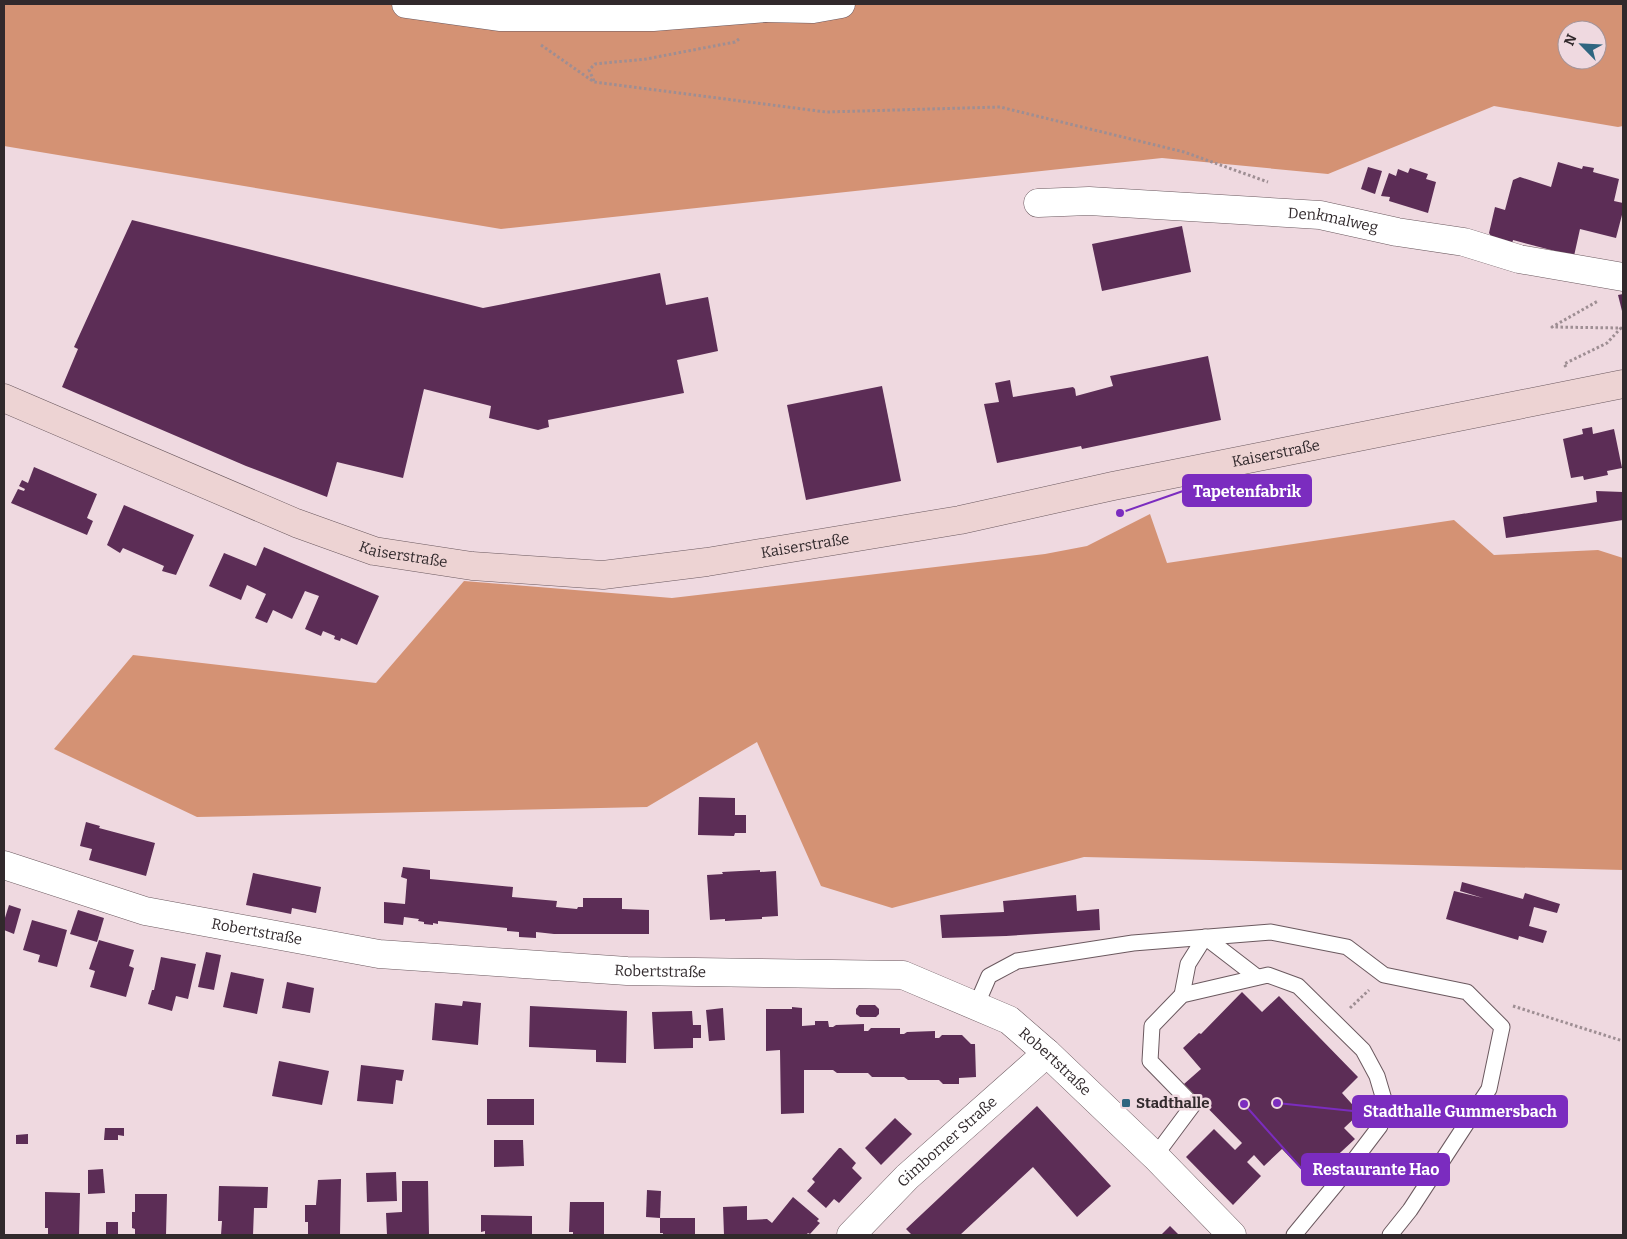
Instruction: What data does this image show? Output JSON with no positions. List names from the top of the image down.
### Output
{
  "streets": {
    "street": [
      "Denkmalweg",
      "Kaiserstraße",
      "Robertstraße",
      "Gimborner Straße"
    ]
  },
  "crossings": [
    ["Robertstraße", "Gimborner Straße"]
  ],
  "places": {
    "other": ["Tapetenfabrik", "Stadthalle Gummersbach", "Restaurante Hao"],
    "transit": ["Stadthalle"]
  },
  "north": "top left"
}
